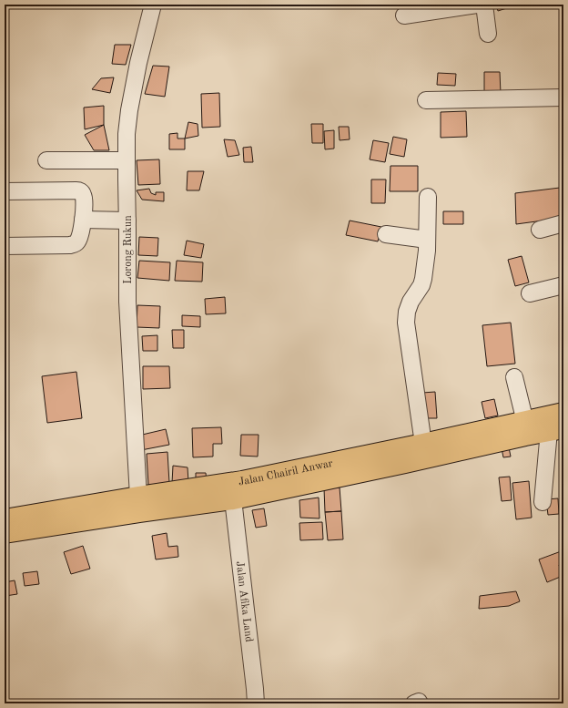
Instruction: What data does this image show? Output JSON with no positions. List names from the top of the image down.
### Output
{
  "streets": {
    "main road": ["Jalan Chairil Anwar"],
    "street": ["Lorong Rukun", "Jalan Afika Land"]
  },
  "crossings": [
    ["Lorong Rukun", "Jalan Chairil Anwar"],
    ["Jalan Chairil Anwar", "Jalan Afika Land"]
  ]
}
